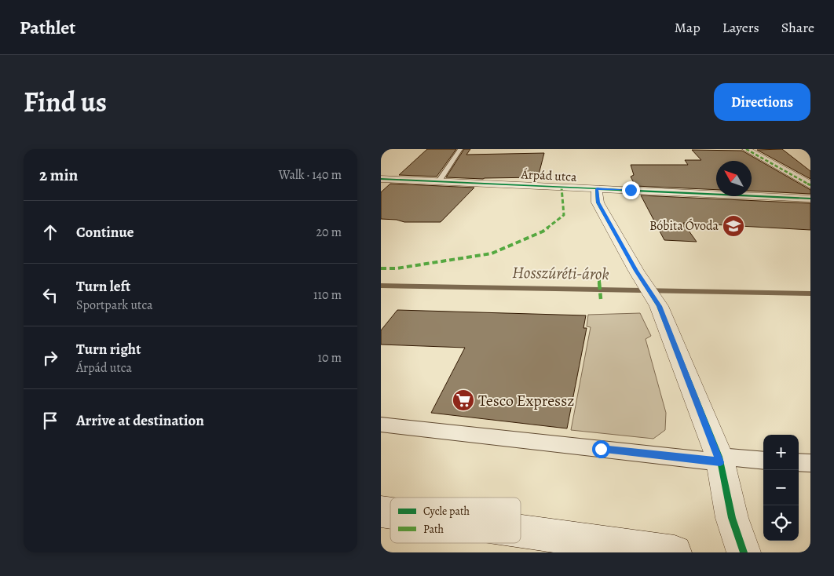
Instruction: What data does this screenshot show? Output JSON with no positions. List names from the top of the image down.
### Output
{
  "streets": {
    "street": ["Árpád utca"]
  },
  "water": ["Hosszúréti-árok"],
  "places": {
    "school or university": ["Bóbita Óvoda"],
    "supermarket": ["Tesco Expressz"]
  },
  "legend": ["Cycle path", "Path"],
  "north": "top left",
  "page": {
    "header": "Pathlet",
    "nav": ["Map", "Layers", "Share"],
    "title": "Find us",
    "buttons": "Directions",
    "heading": ["2 min", "Walk · 140 m"],
    "list": [
      ["Continue", "20 m"],
      ["Turn left", "Sportpark utca", "110 m"],
      ["Turn right", "Árpád utca", "10 m"],
      "Arrive at destination"
    ],
    "map_buttons": ["+", "−"]
  }
}
